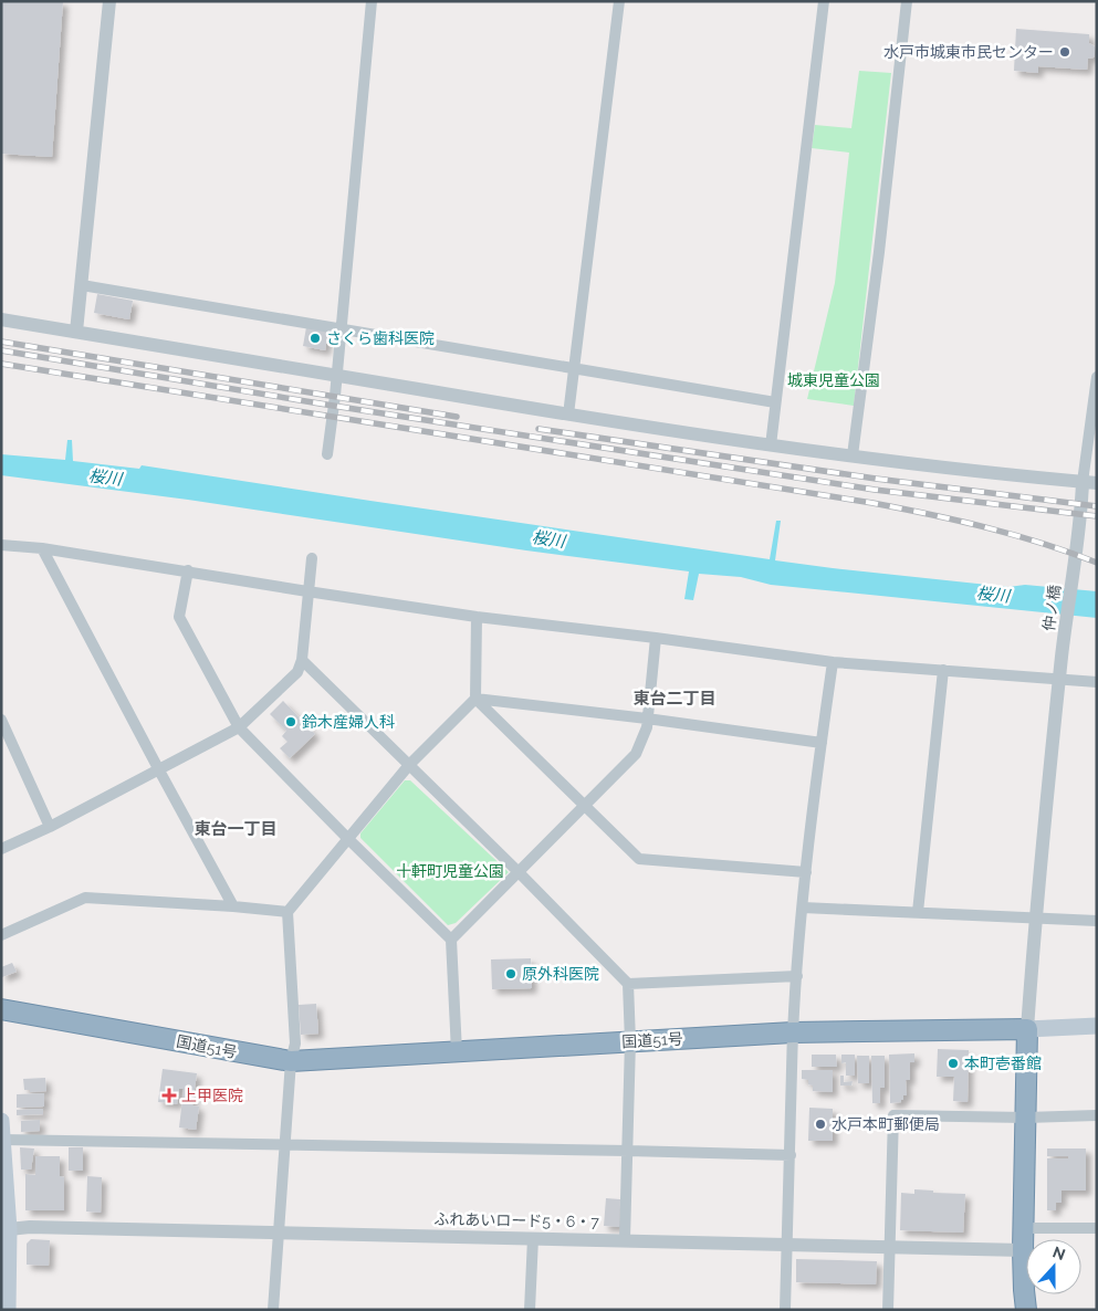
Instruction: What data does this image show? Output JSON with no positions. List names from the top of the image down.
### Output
{
  "streets": {
    "highway": ["国道51号"],
    "street": ["仲ノ橋", "ふれあいロード5・6・7"]
  },
  "crossings": [
    ["仲ノ橋", "国道51号"]
  ],
  "districts": ["東台二丁目", "東台一丁目"],
  "water": ["桜川"],
  "parks": ["城東児童公園", "十軒町児童公園"],
  "places": {
    "other": [
      "水戸市城東市民センター",
      "さくら歯科医院",
      "鈴木産婦人科",
      "原外科医院",
      "本町壱番館",
      "水戸本町郵便局"
    ],
    "health": ["上甲医院"]
  },
  "north": "top"
}
